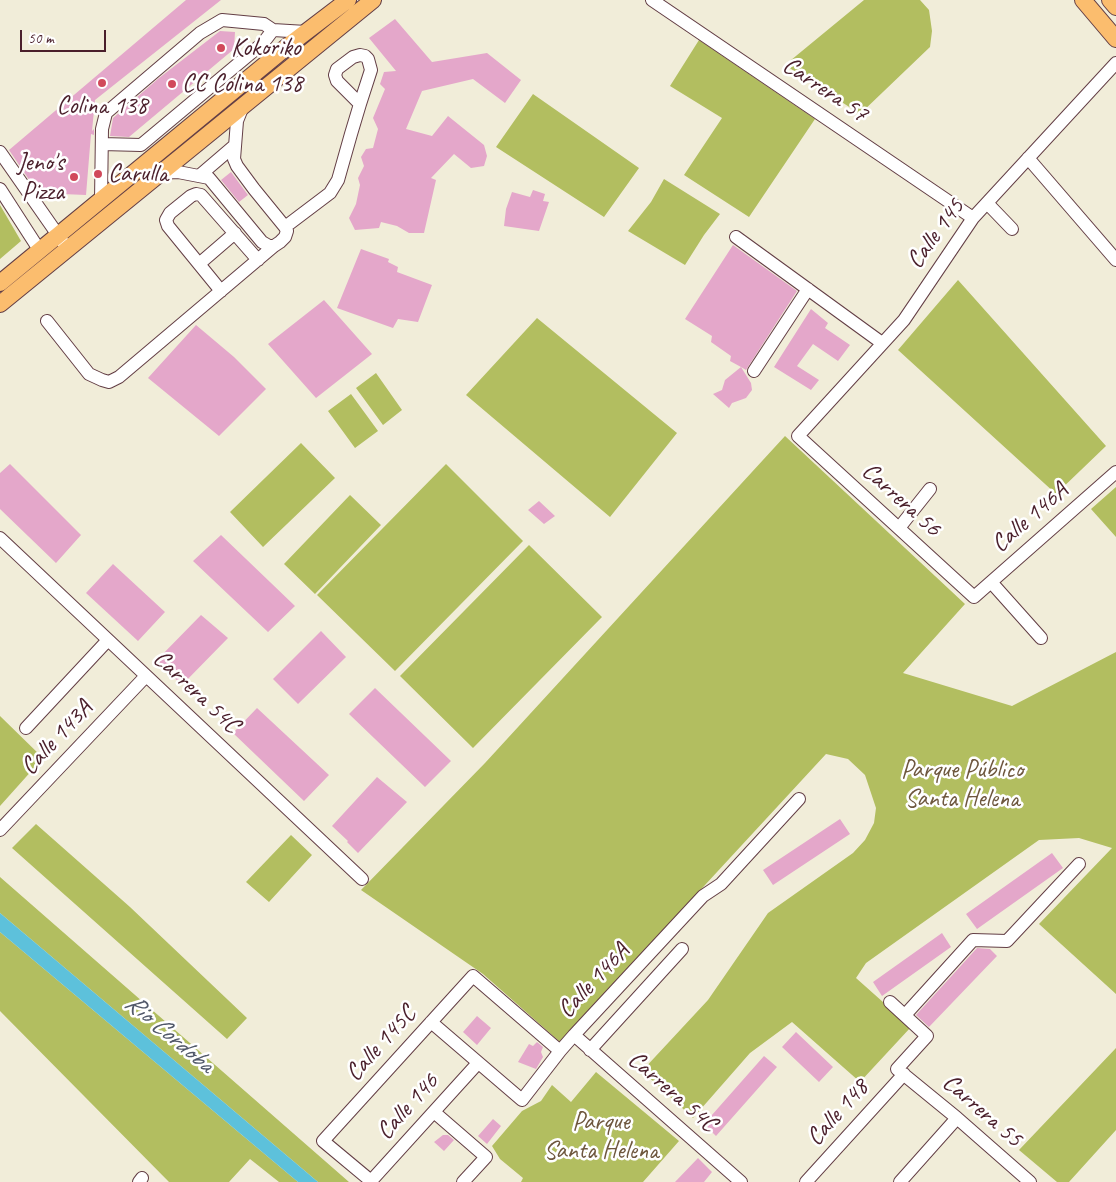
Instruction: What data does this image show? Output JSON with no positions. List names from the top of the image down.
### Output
{
  "streets": {
    "street": [
      "Carrera 57",
      "Calle 145",
      "Carrera 56",
      "Calle 146A",
      "Carrera 54C",
      "Calle 143A",
      "Calle 145C",
      "Calle 146",
      "Carrera 55",
      "Calle 148"
    ]
  },
  "crossings": [
    ["Carrera 57", "Calle 145"],
    ["Calle 145", "Carrera 56"],
    ["Carrera 56", "Calle 146A"],
    ["Calle 146A", "Carrera 54C"],
    ["Calle 146A", "Calle 145C"],
    ["Calle 146A", "Calle 146"],
    ["Carrera 54C", "Calle 143A"],
    ["Calle 145C", "Calle 146"],
    ["Carrera 55", "Calle 148"]
  ],
  "water": ["Rio Cordoba"],
  "parks": ["Parque Público Santa Helena", "Parque Santa Helena"],
  "places": [
    "Kokoriko",
    "Colina 138",
    "CC Colina 138",
    "Carulla",
    "Jeno's Pizza"
  ],
  "scale_bar": "50 m"
}
